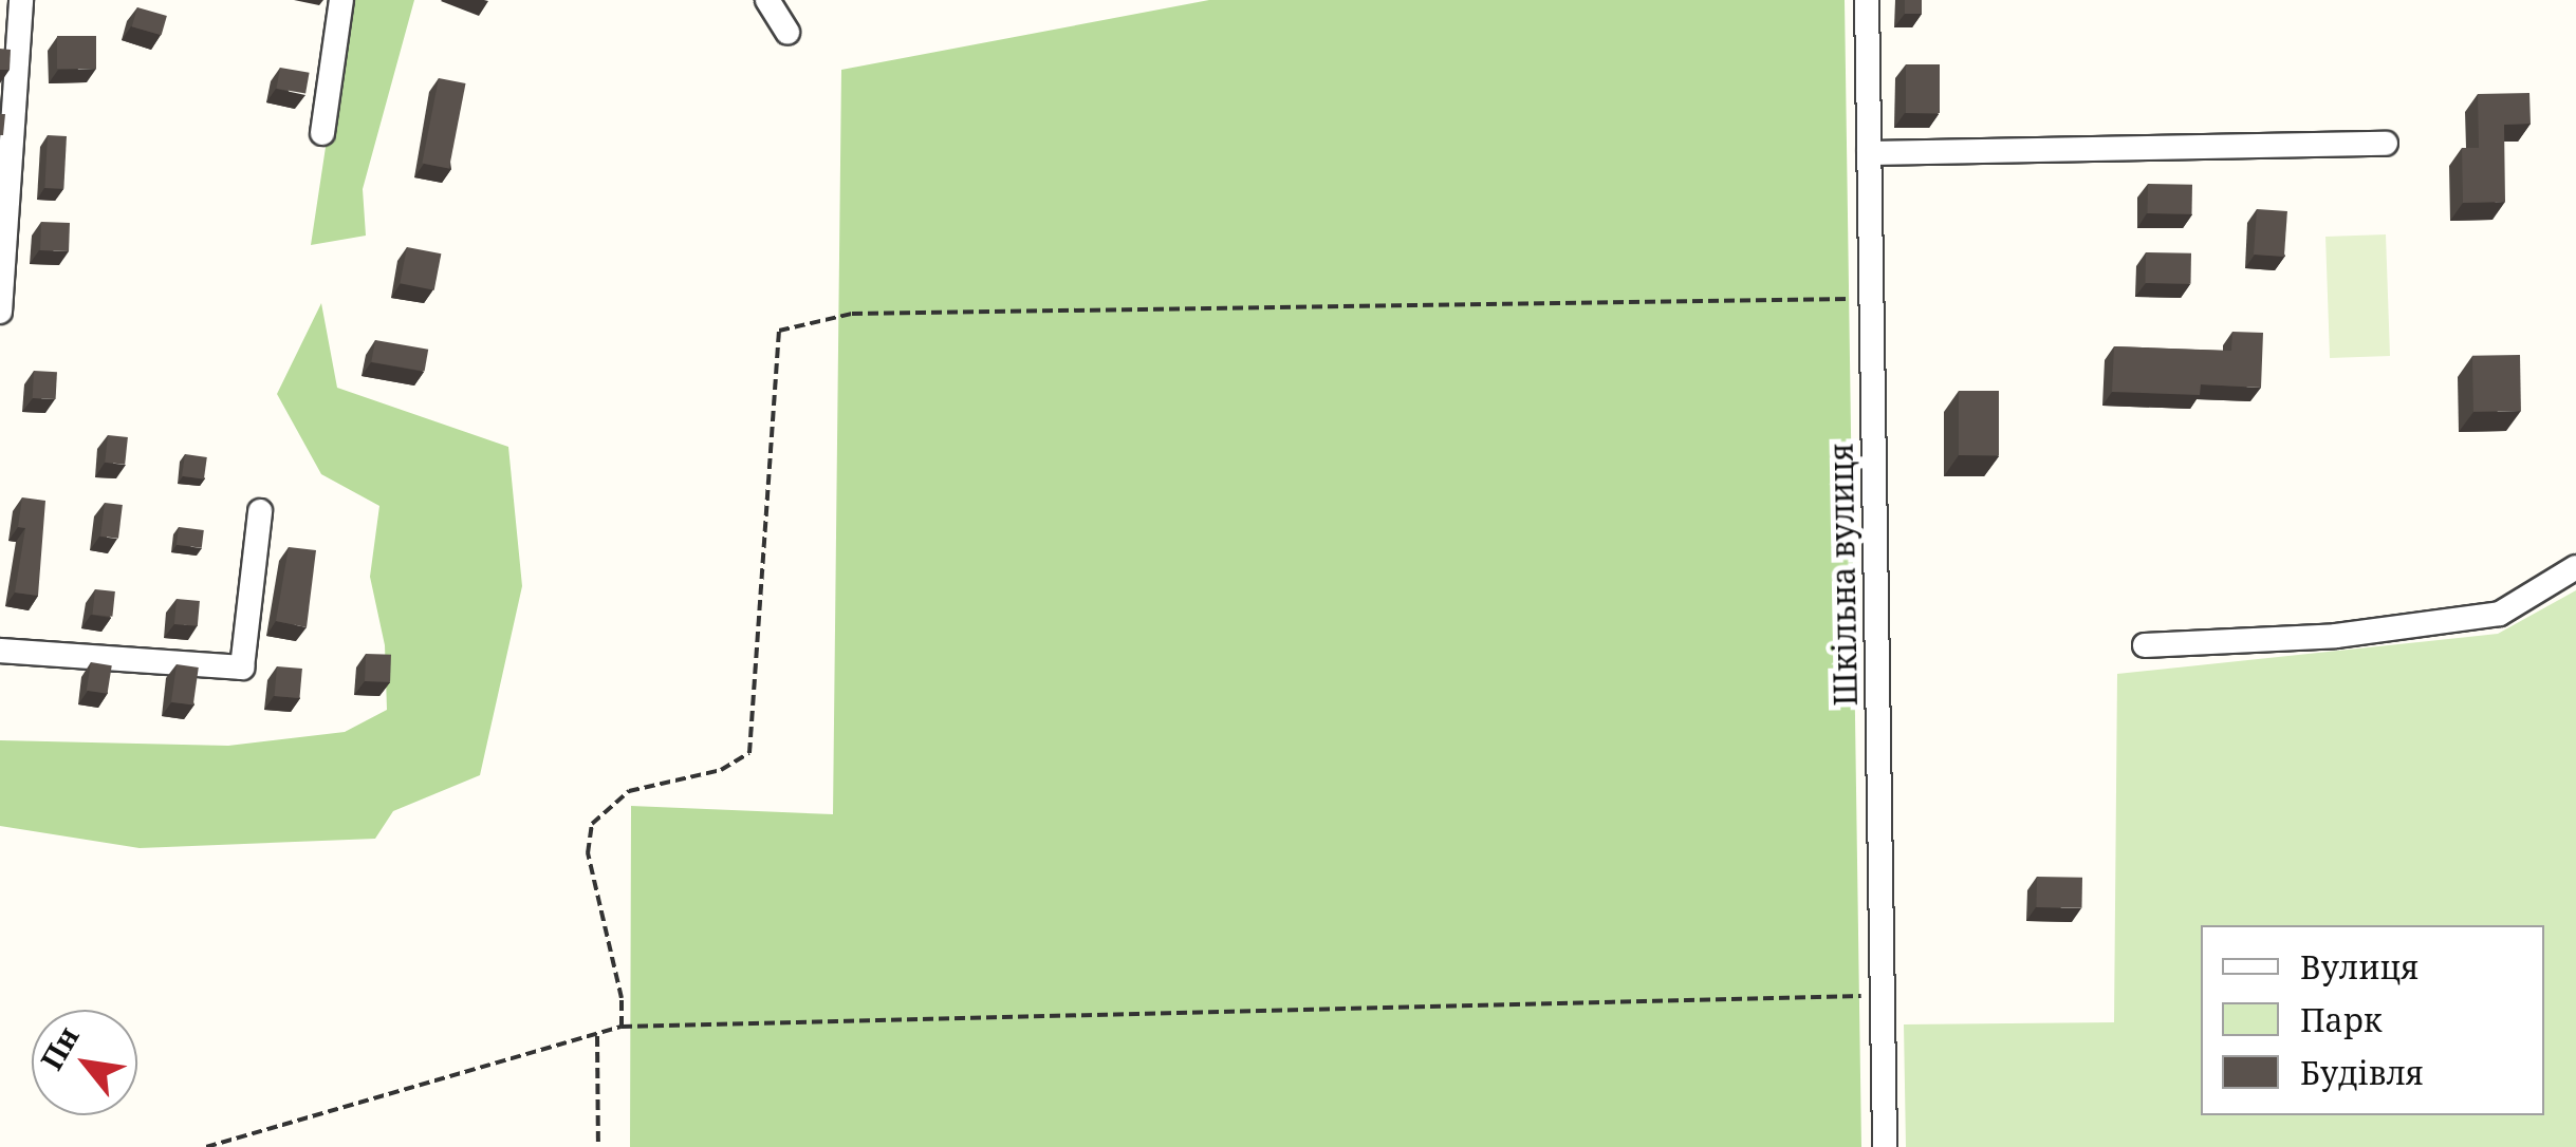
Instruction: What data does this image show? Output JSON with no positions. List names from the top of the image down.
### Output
{
  "streets": {
    "street": ["Шкільна вулиця"]
  },
  "legend": ["Вулиця", "Парк", "Будівля"],
  "north": "top left"
}
